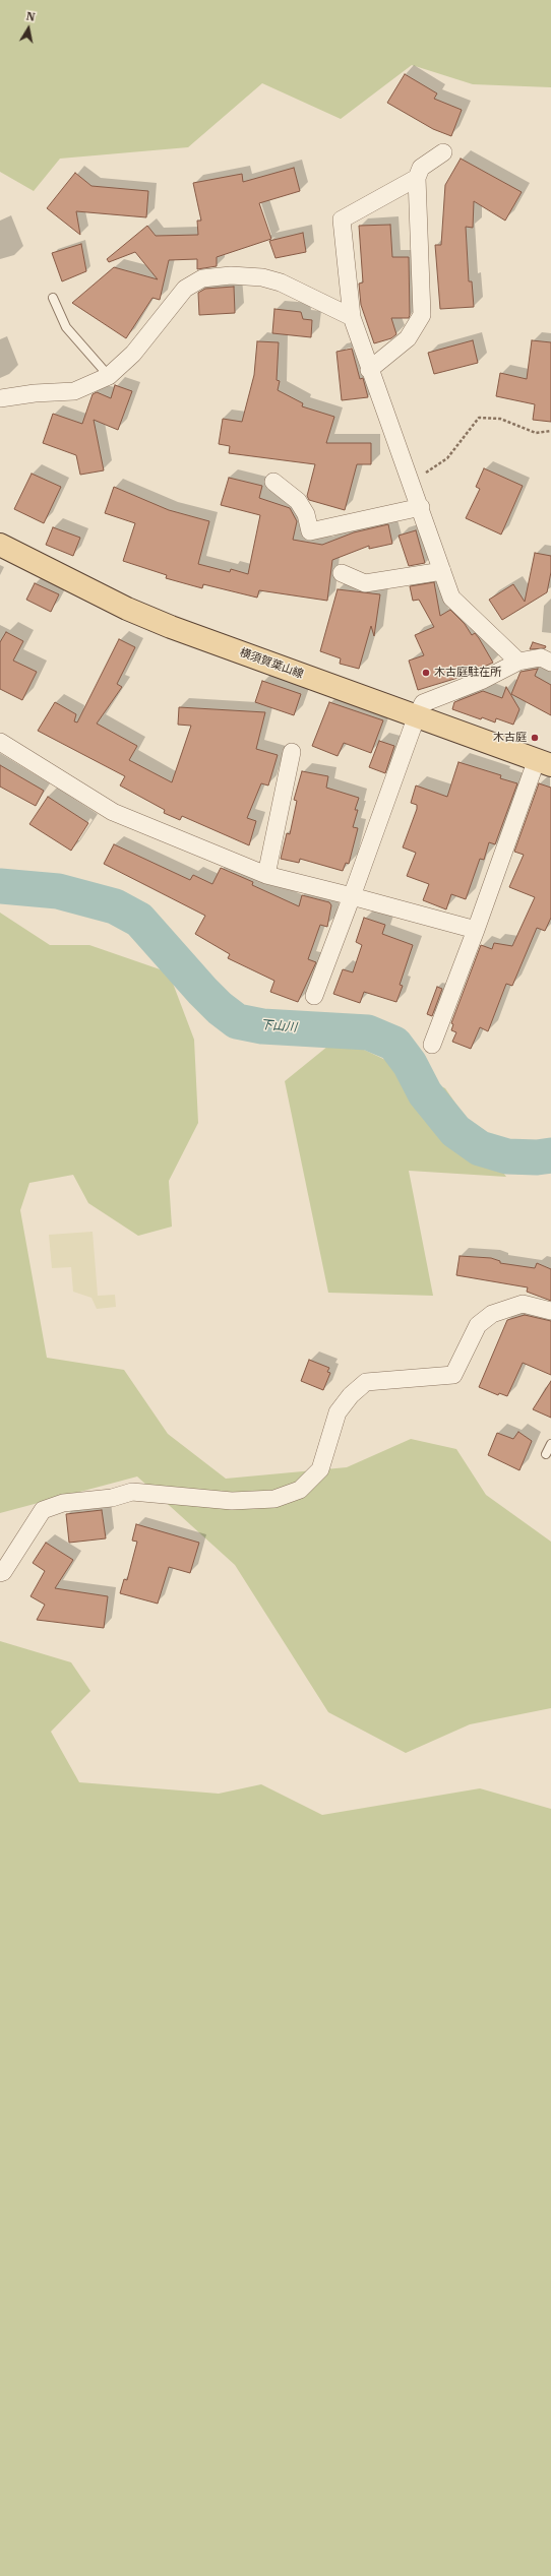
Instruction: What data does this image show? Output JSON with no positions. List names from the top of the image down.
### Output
{
  "streets": {
    "main road": ["横須賀葉山線"]
  },
  "water": ["下山川"],
  "places": ["木古庭駐在所", "木古庭"],
  "north": "top"
}
